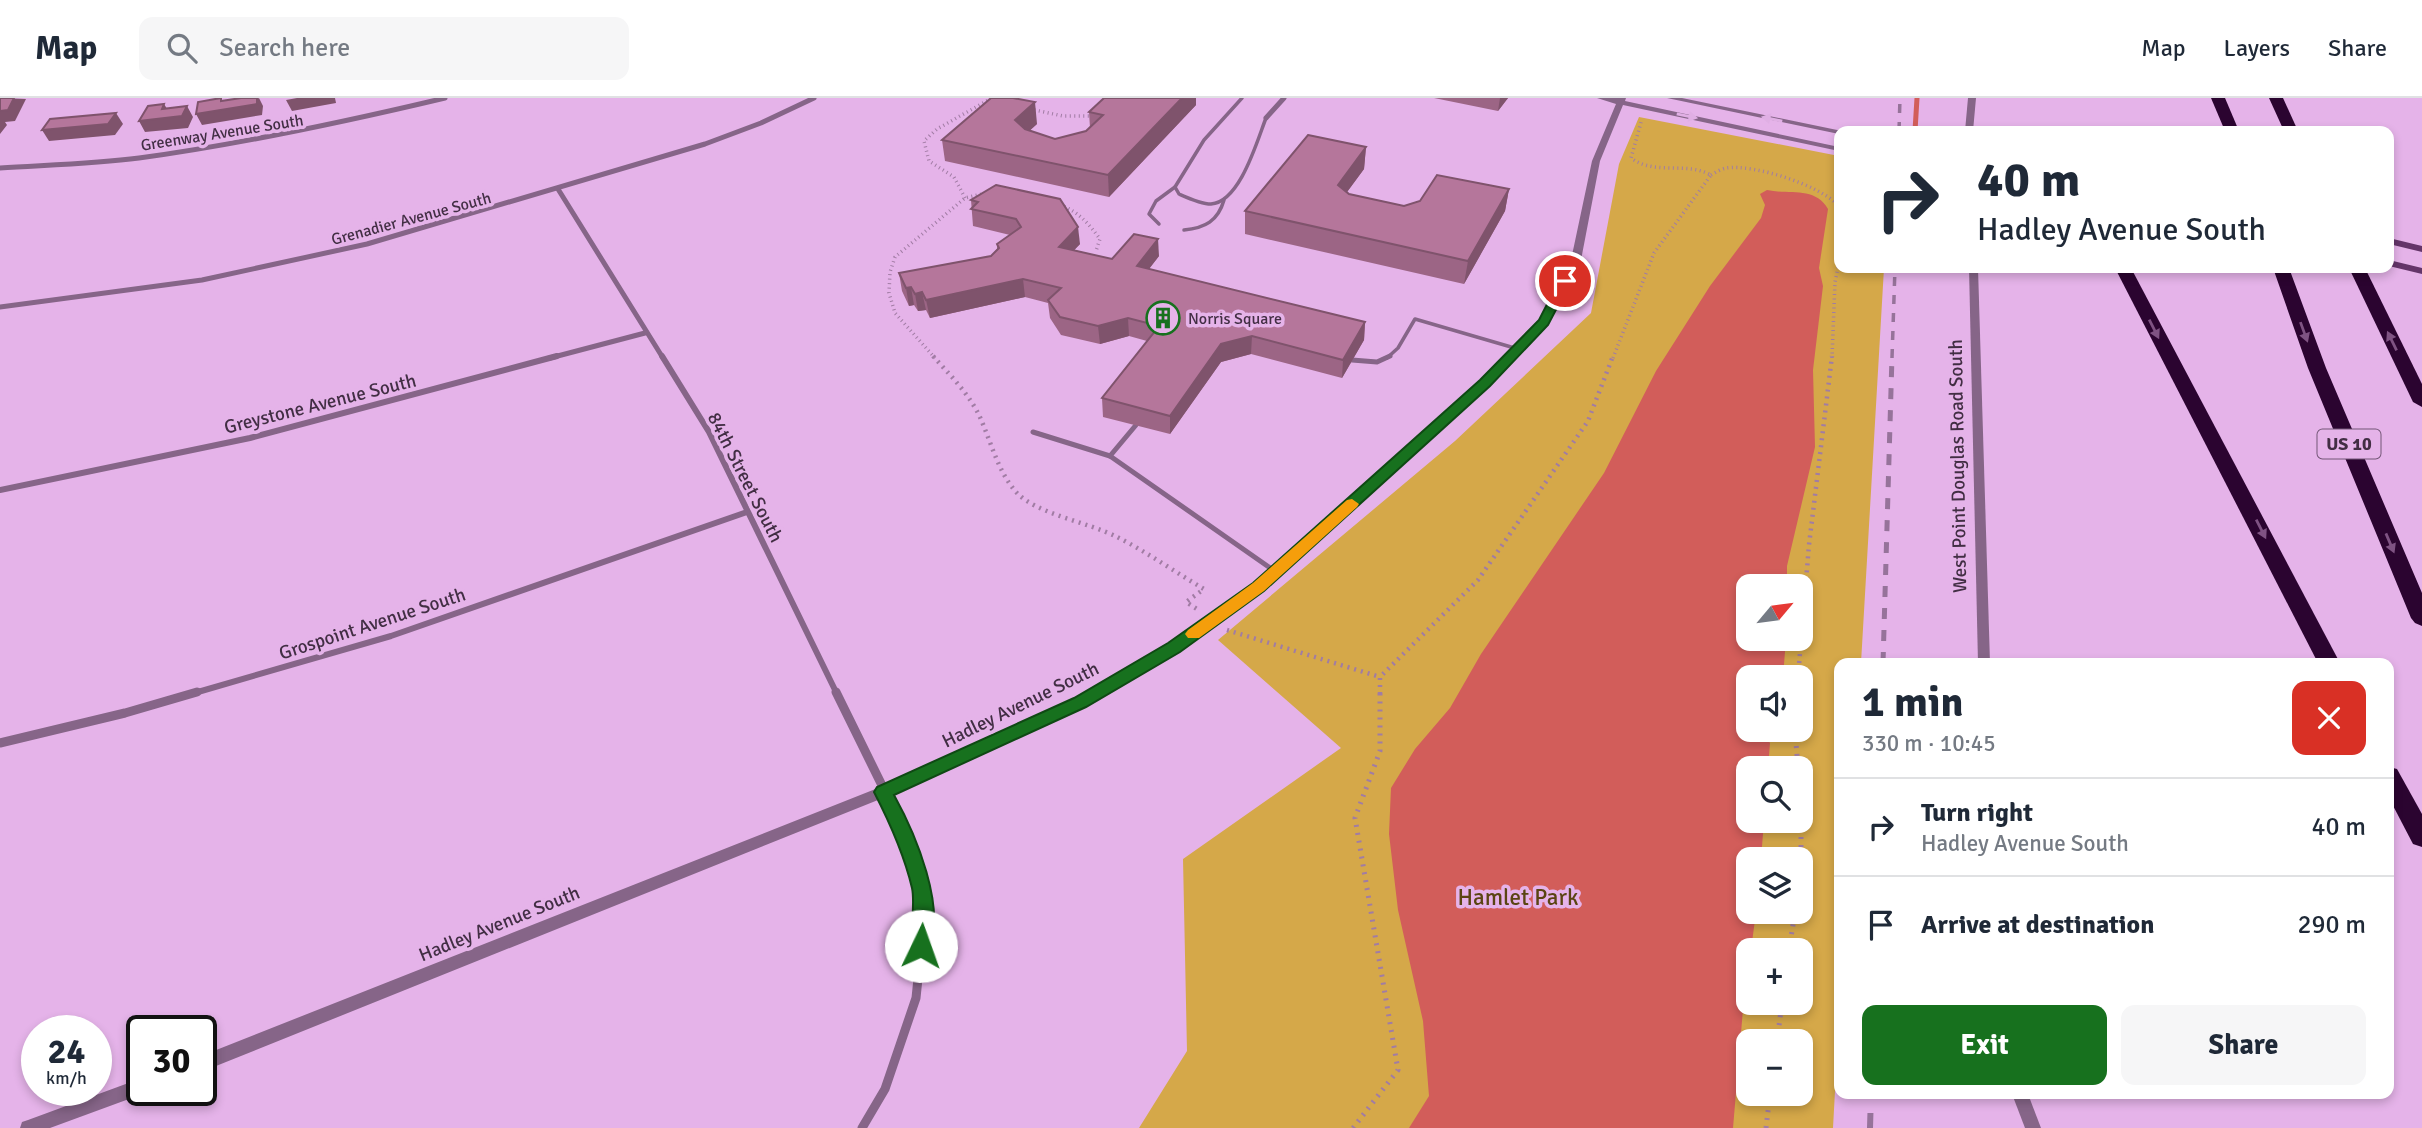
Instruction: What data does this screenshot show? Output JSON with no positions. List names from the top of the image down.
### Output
{
  "streets": {
    "highway": ["US 10"],
    "street": [
      "Greenway Avenue South",
      "Grenadier Avenue South",
      "Greystone Avenue South",
      "West Point Douglas Road South",
      "84th Street South",
      "Grospoint Avenue South",
      "Hadley Avenue South"
    ]
  },
  "crossings": [
    ["Grenadier Avenue South", "84th Street South"],
    ["Greystone Avenue South", "84th Street South"],
    ["84th Street South", "Grospoint Avenue South"],
    ["84th Street South", "Hadley Avenue South"]
  ],
  "parks": ["Hamlet Park"],
  "places": {
    "building": ["Norris Square"]
  },
  "north": "top right",
  "page": {
    "header": "Map",
    "search": "Search here",
    "nav": ["Map", "Layers", "Share"],
    "turn": ["40 m", "Hadley Avenue South"],
    "map_buttons": ["+", "−"],
    "heading": ["1 min", "330 m · 10:45"],
    "list": [
      {
        "name": "Turn right",
        "note": "Hadley Avenue South",
        "value": "40 m"
      },
      {
        "name": "Arrive at destination",
        "value": "290 m"
      }
    ],
    "buttons": ["Exit", "Share"],
    "speed": "24 km/h",
    "limit": "30"
  }
}
